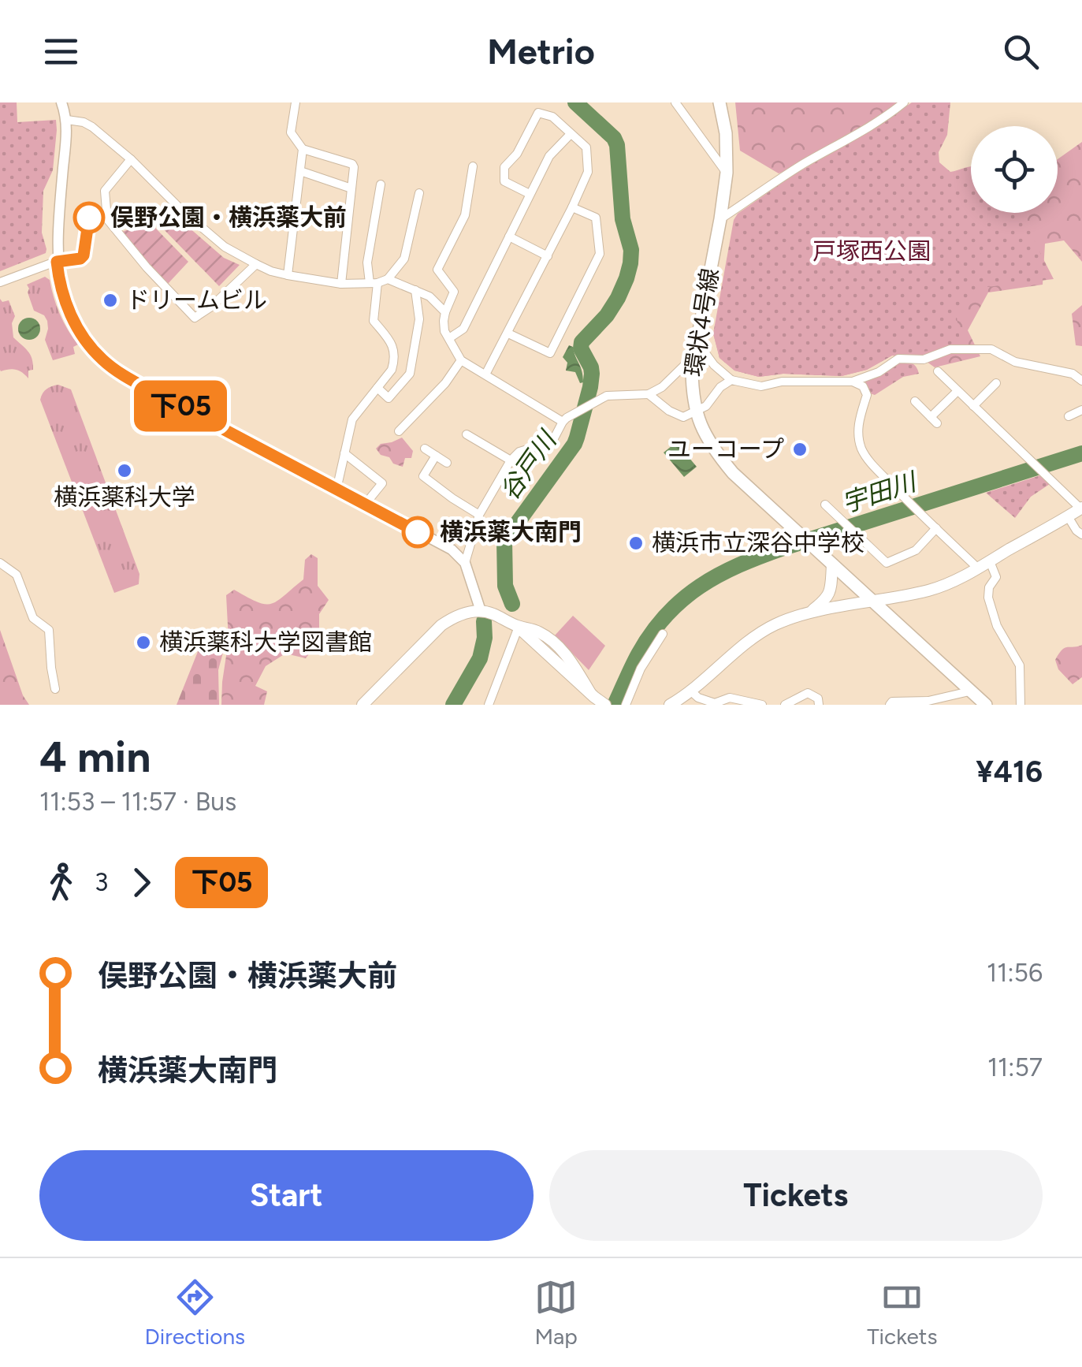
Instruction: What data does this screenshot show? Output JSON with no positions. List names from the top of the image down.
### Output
{
  "streets": {
    "main road": ["環状4号線"]
  },
  "water": ["谷戸川", "宇田川"],
  "parks": ["戸塚西公園"],
  "places": [
    "俣野公園・横浜薬大前",
    "ドリームビル",
    "ユーコープ",
    "横浜薬科大学",
    "横浜薬大南門",
    "横浜市立深谷中学校",
    "横浜薬科大学図書館"
  ],
  "lines": ["bus line 下05"],
  "page": {
    "header": "Metrio",
    "on_map": "下05",
    "heading": ["4 min", "11:53 – 11:57 · Bus", "¥416"],
    "legs": ["3", "下05"],
    "list": [
      {
        "name": "俣野公園・横浜薬大前",
        "value": "11:56"
      },
      {
        "name": "横浜薬大南門",
        "value": "11:57"
      }
    ],
    "buttons": ["Start", "Tickets"],
    "tabs": ["Directions", "Map", "Tickets"]
  }
}
